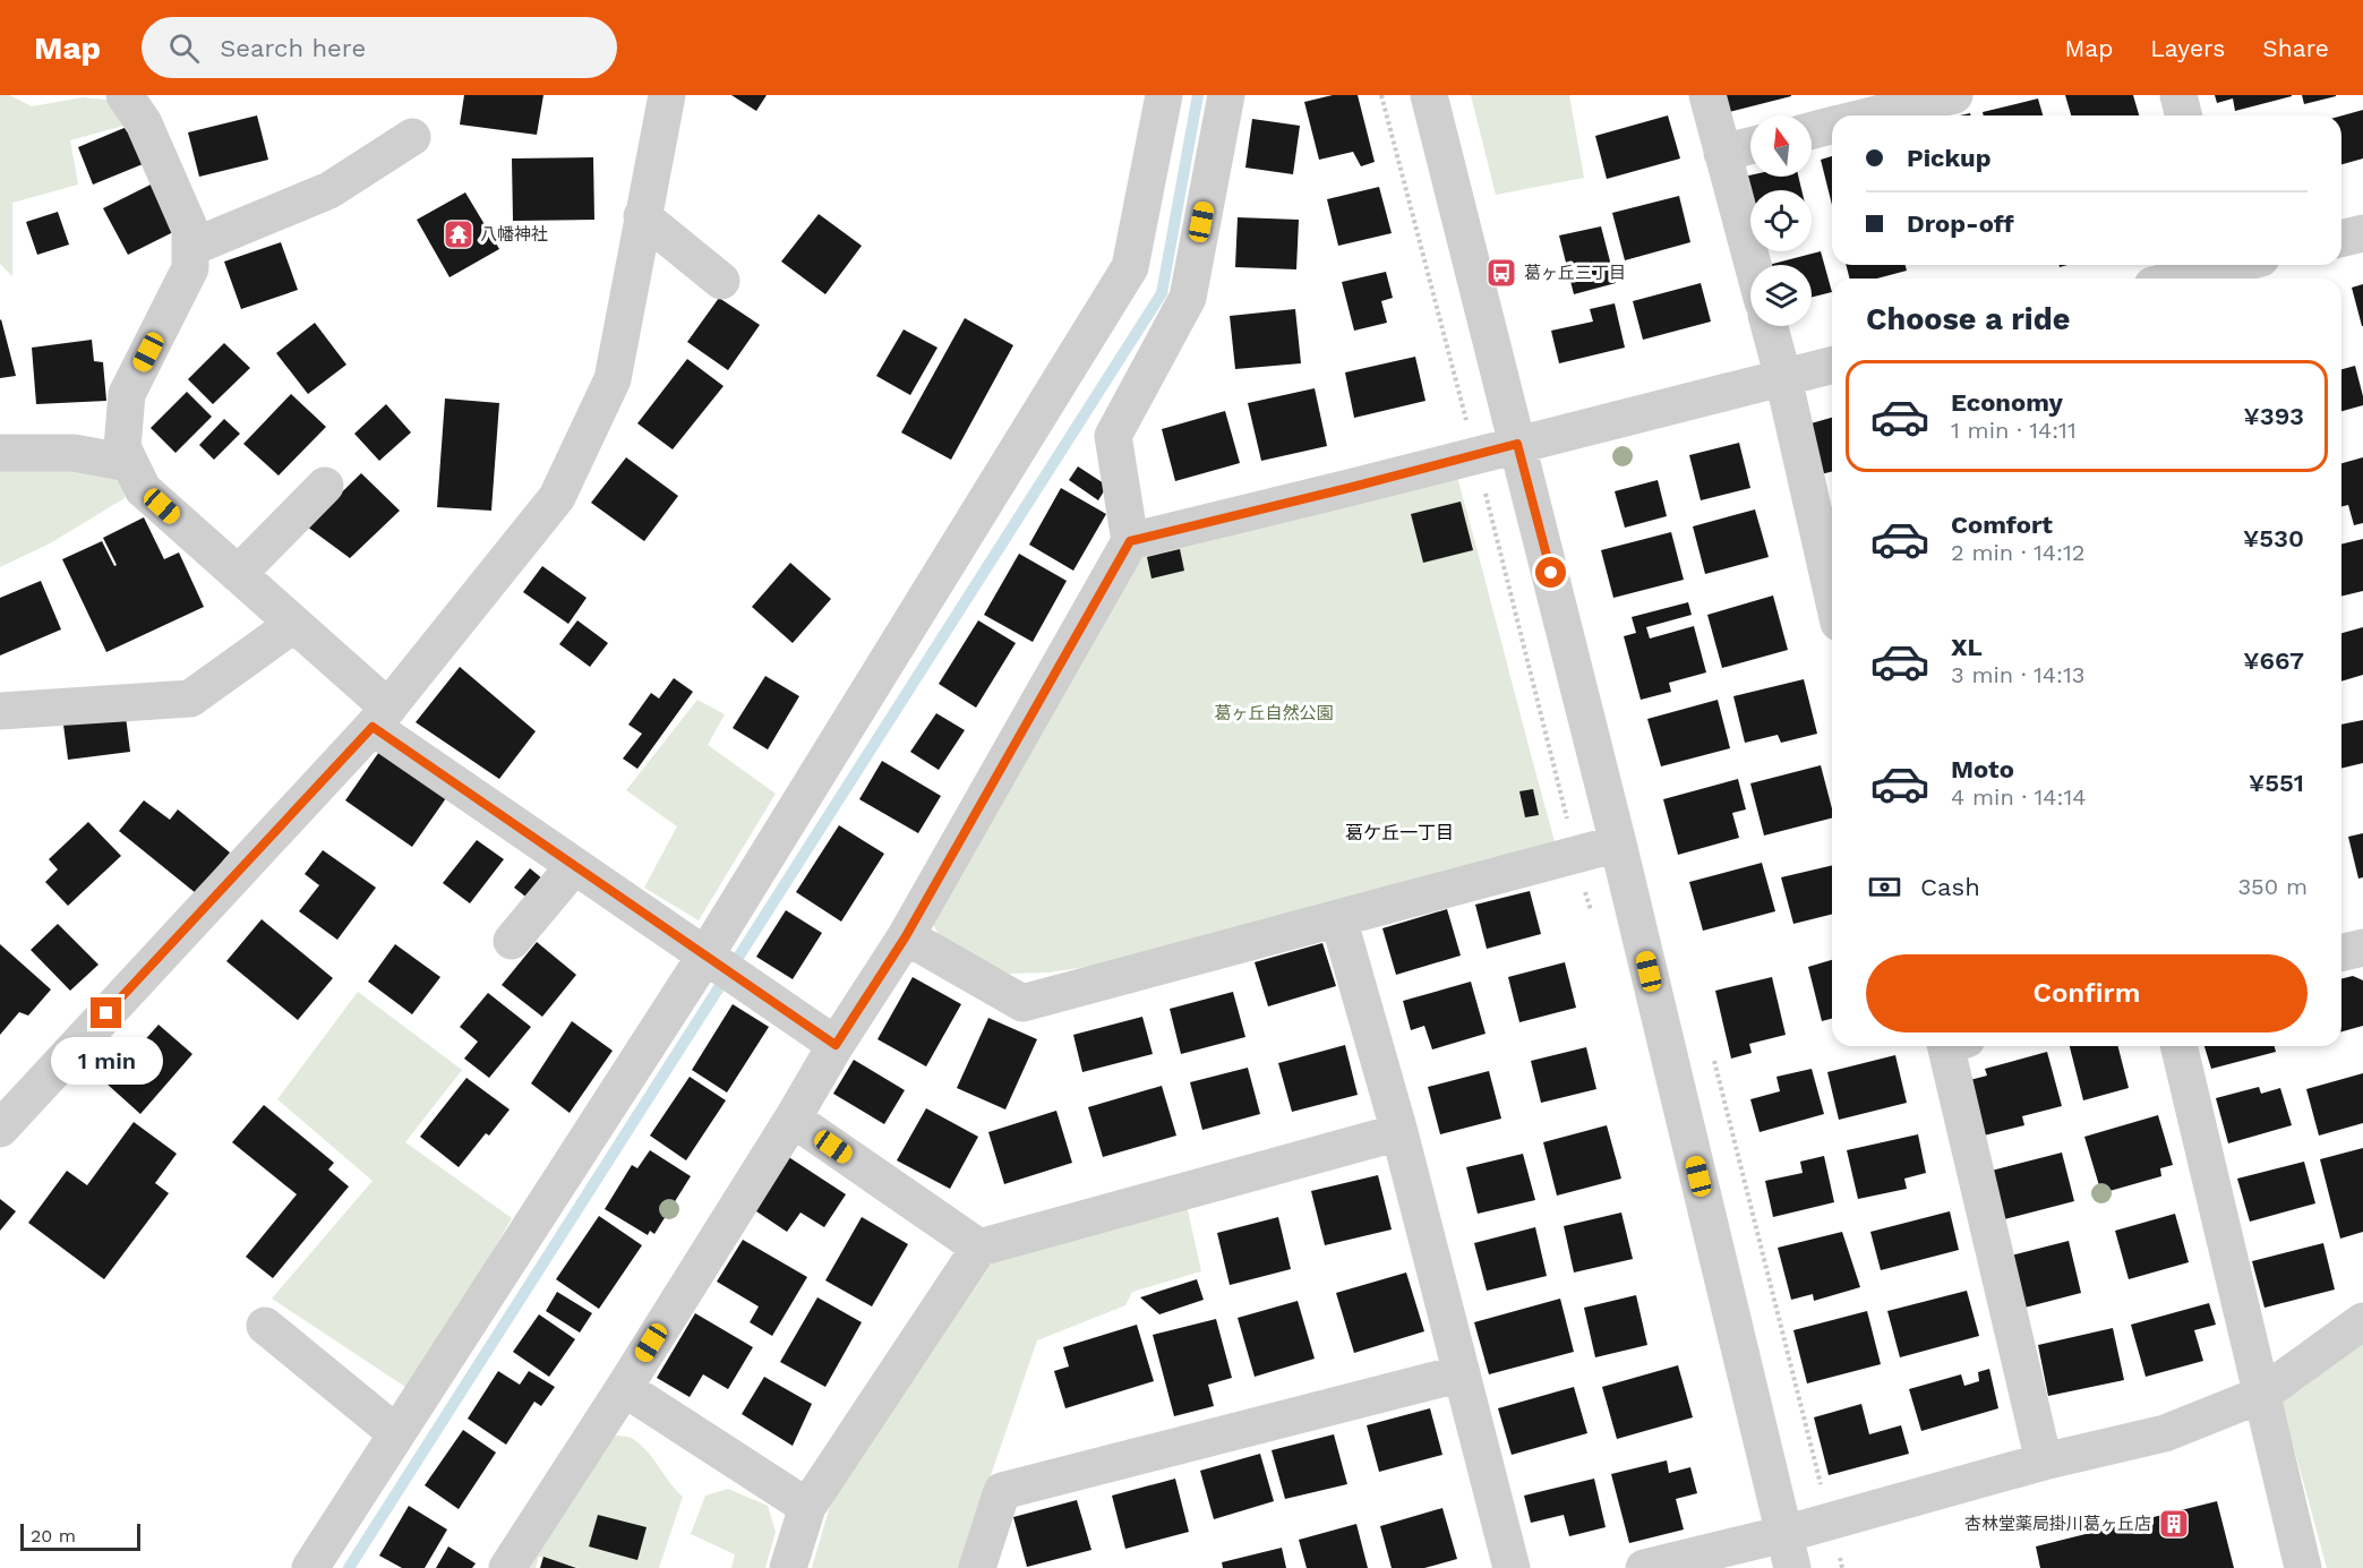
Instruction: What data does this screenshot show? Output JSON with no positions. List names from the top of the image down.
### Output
{
  "districts": ["葛ケ丘一丁目"],
  "parks": ["葛ヶ丘自然公園"],
  "places": {
    "temple": ["八幡神社"],
    "bus stop": ["葛ヶ丘三丁目"],
    "building": ["杏林堂薬局掛川葛ヶ丘店"]
  },
  "scale_bar": "20 m",
  "north": "top",
  "page": {
    "header": "Map",
    "search": "Search here",
    "nav": ["Map", "Layers", "Share"],
    "banner": ["Pickup", "Drop-off"],
    "heading": "Choose a ride",
    "list": [
      {
        "name": "Economy",
        "note": "1 min · 14:11",
        "value": "¥393"
      },
      {
        "name": "Comfort",
        "note": "2 min · 14:12",
        "value": "¥530"
      },
      {
        "name": "XL",
        "note": "3 min · 14:13",
        "value": "¥667"
      },
      {
        "name": "Moto",
        "note": "4 min · 14:14",
        "value": "¥551"
      }
    ],
    "pay": ["Cash", "350 m"],
    "buttons": "Confirm",
    "bubble": "1 min",
    "scale": "20 m"
  }
}
